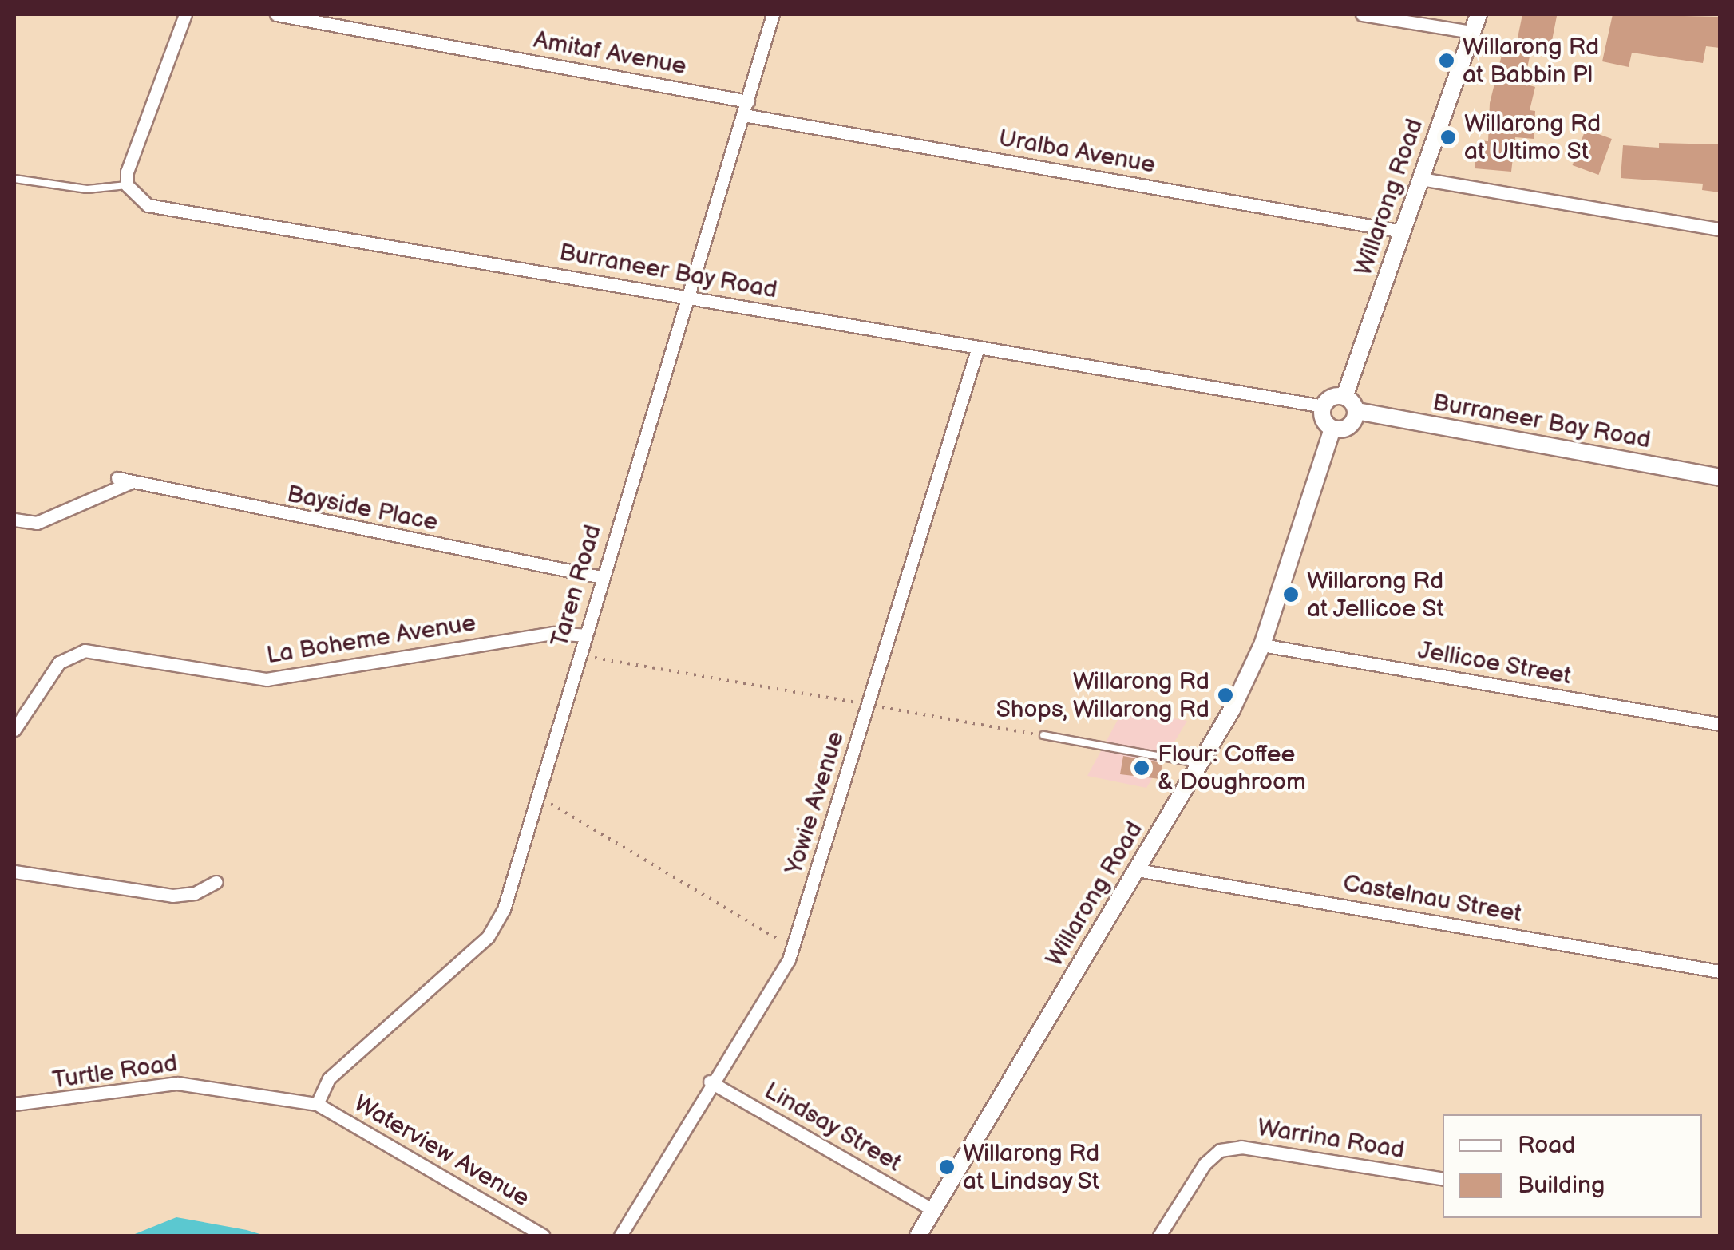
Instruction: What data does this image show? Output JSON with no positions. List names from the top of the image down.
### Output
{
  "streets": {
    "street": [
      "Amitaf Avenue",
      "Uralba Avenue",
      "Willarong Road",
      "Burraneer Bay Road",
      "Bayside Place",
      "Taren Road",
      "La Boheme Avenue",
      "Jellicoe Street",
      "Yowie Avenue",
      "Castelnau Street",
      "Turtle Road",
      "Lindsay Street",
      "Warrina Road",
      "Waterview Avenue"
    ]
  },
  "crossings": [
    ["Amitaf Avenue", "Taren Road"],
    ["Uralba Avenue", "Willarong Road"],
    ["Uralba Avenue", "Taren Road"],
    ["Willarong Road", "Burraneer Bay Road"],
    ["Willarong Road", "Jellicoe Street"],
    ["Willarong Road", "Castelnau Street"],
    ["Willarong Road", "Lindsay Street"],
    ["Burraneer Bay Road", "Taren Road"],
    ["Burraneer Bay Road", "Yowie Avenue"],
    ["Bayside Place", "Taren Road"],
    ["Taren Road", "La Boheme Avenue"],
    ["Taren Road", "Turtle Road"],
    ["Taren Road", "Waterview Avenue"],
    ["Yowie Avenue", "Lindsay Street"],
    ["Turtle Road", "Waterview Avenue"]
  ],
  "places": [
    "Willarong Rd at Babbin Pl",
    "Willarong Rd at Ultimo St",
    "Willarong Rd at Jellicoe St",
    "Willarong Rd Shops, Willarong Rd",
    "Flour: Coffee & Doughroom",
    "Willarong Rd at Lindsay St"
  ],
  "legend": ["Road", "Building"]
}
